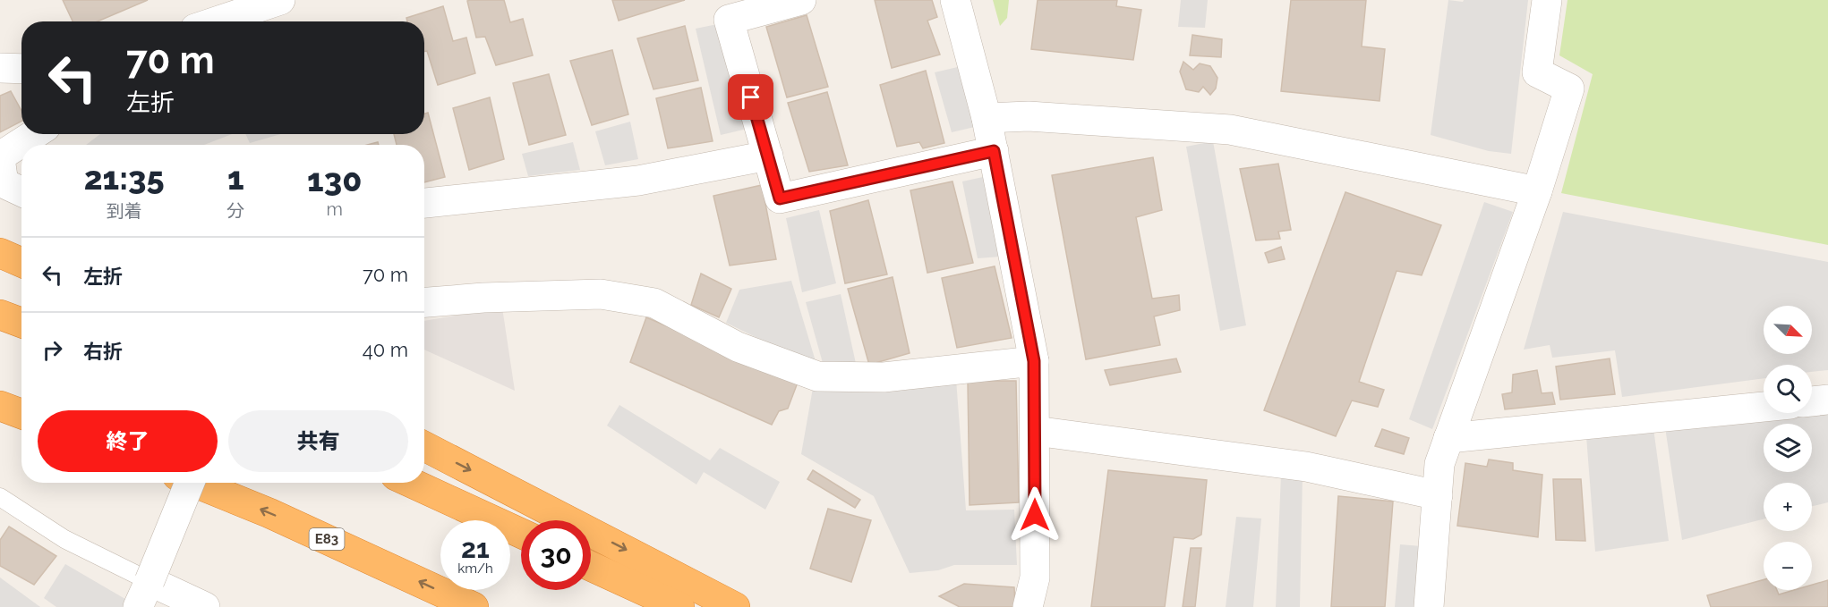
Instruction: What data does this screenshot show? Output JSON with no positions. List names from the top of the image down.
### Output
{
  "streets": {
    "highway": ["E83"]
  },
  "north": "bottom right",
  "page": {
    "turn": ["70 m", "左折"],
    "eta": [
      "21:35",
      "到着",
      "1",
      "分",
      "130",
      "m"
    ],
    "list": [
      {
        "name": "左折",
        "value": "70 m"
      },
      {
        "name": "右折",
        "value": "40 m"
      }
    ],
    "map_buttons": ["+", "−"],
    "buttons": ["終了", "共有"],
    "speed": "21 km/h",
    "limit": "30"
  }
}
